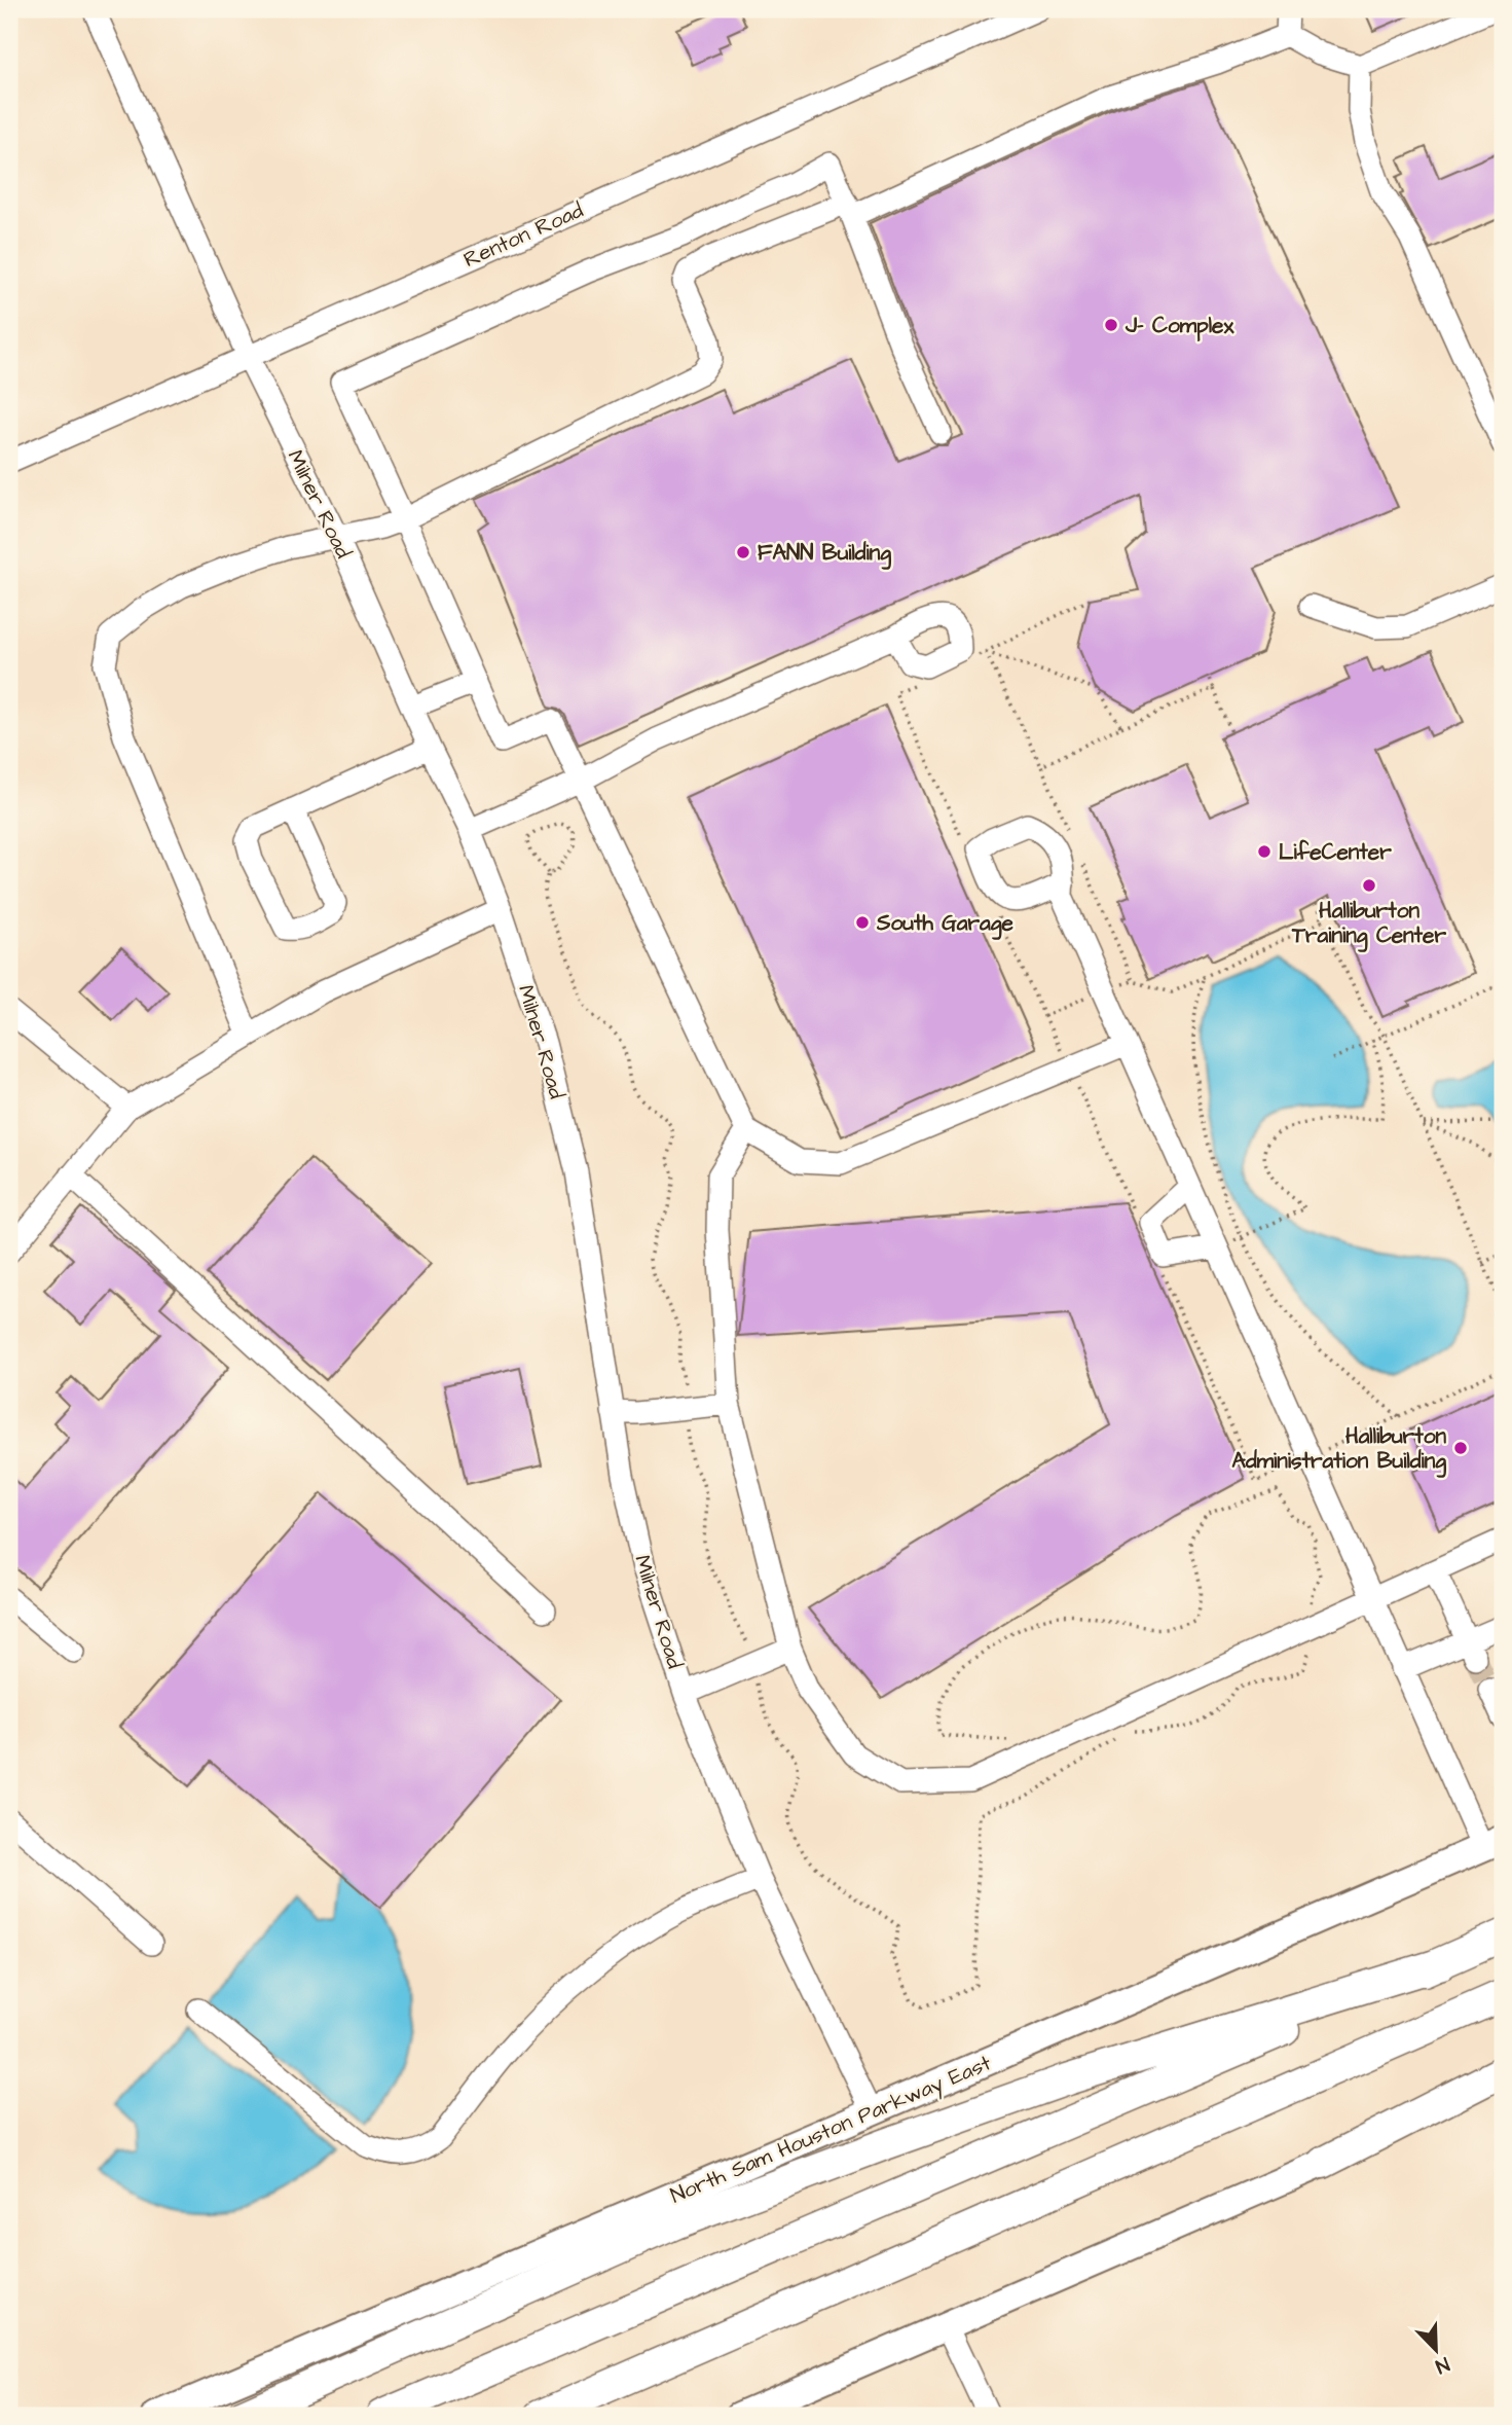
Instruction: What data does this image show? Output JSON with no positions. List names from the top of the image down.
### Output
{
  "streets": {
    "main road": ["North Sam Houston Parkway East"],
    "street": ["Renton Road", "Milner Road"]
  },
  "crossings": [
    ["Renton Road", "Milner Road"],
    ["Milner Road", "North Sam Houston Parkway East"]
  ],
  "places": [
    "J- Complex",
    "FANN Building",
    "LifeCenter",
    "Halliburton Training Center",
    "South Garage",
    "Halliburton Administration Building"
  ],
  "north": "bottom right"
}
